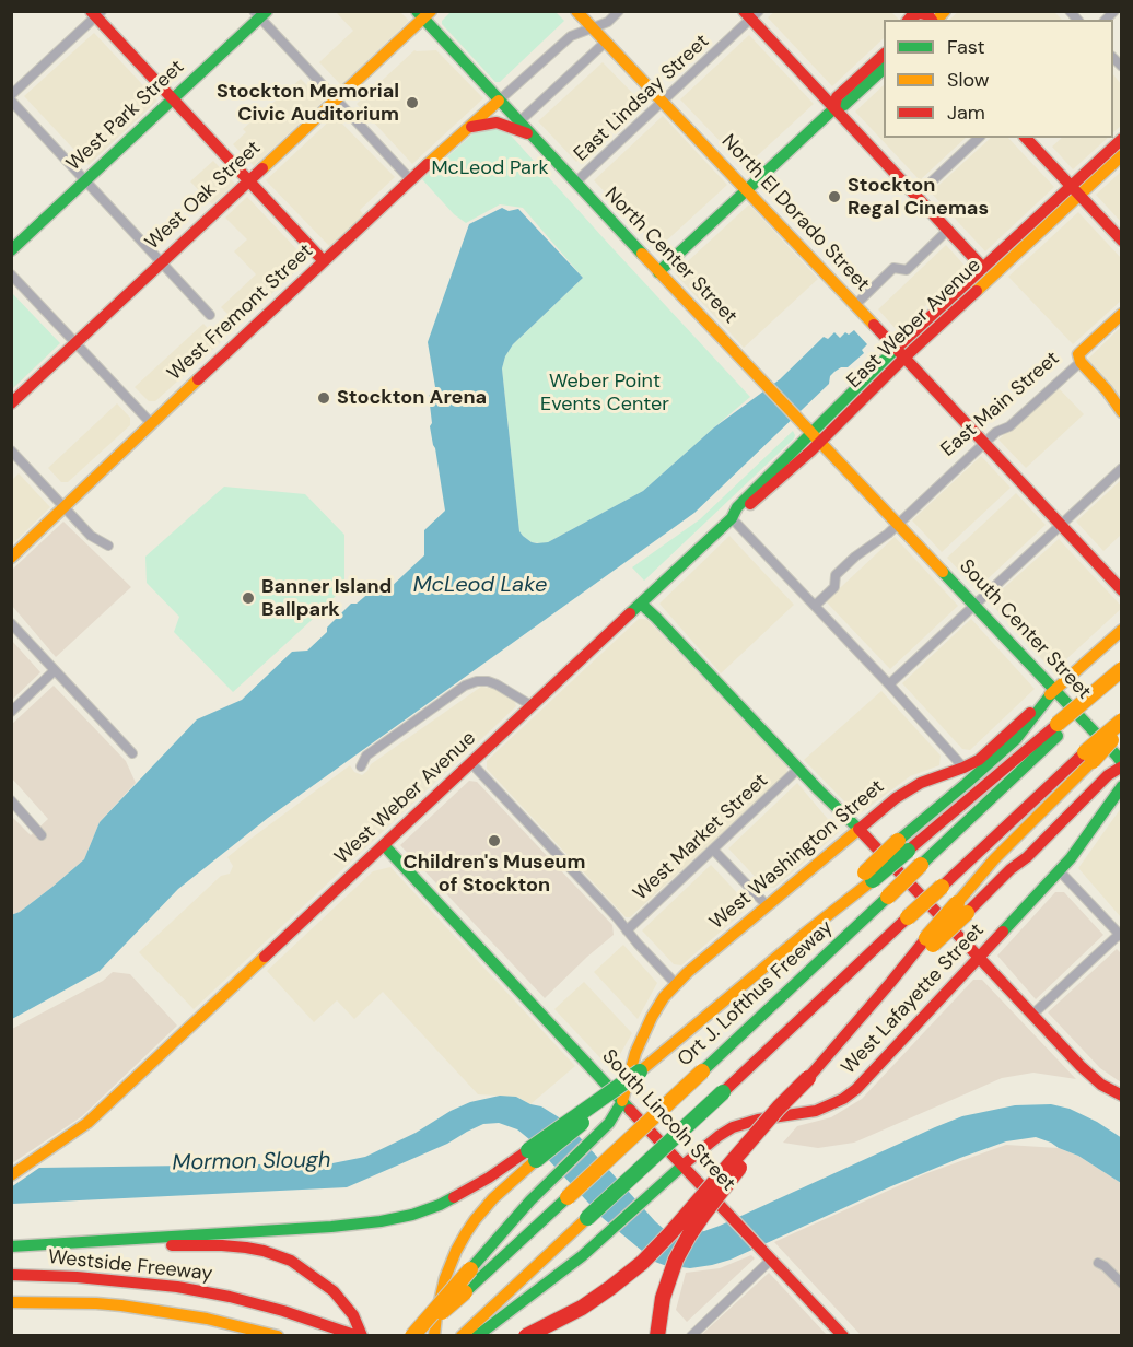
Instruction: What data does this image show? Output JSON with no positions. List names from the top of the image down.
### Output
{
  "streets": {
    "main road": [
      "West Park Street",
      "West Oak Street",
      "North El Dorado Street",
      "North Center Street",
      "West Fremont Street",
      "East Weber Avenue",
      "East Main Street",
      "South Center Street",
      "West Weber Avenue",
      "West Washington Street",
      "Ort J. Lofthus Freeway",
      "West Lafayette Street",
      "South Lincoln Street",
      "Westside Freeway"
    ],
    "street": ["East Lindsay Street", "West Market Street"]
  },
  "crossings": [
    ["East Lindsay Street", "North El Dorado Street"],
    ["East Lindsay Street", "North Center Street"],
    ["West Oak Street", "North Center Street"],
    ["North El Dorado Street", "East Weber Avenue"],
    ["North El Dorado Street", "East Main Street"],
    ["North Center Street", "West Fremont Street"],
    ["North Center Street", "East Weber Avenue"],
    ["North Center Street", "East Main Street"],
    ["North Center Street", "South Center Street"],
    ["North Center Street", "West Weber Avenue"],
    ["East Weber Avenue", "West Weber Avenue"],
    ["East Main Street", "South Center Street"],
    ["South Center Street", "West Washington Street"],
    ["West Weber Avenue", "South Lincoln Street"],
    ["West Washington Street", "Ort J. Lofthus Freeway"],
    ["West Washington Street", "South Lincoln Street"],
    ["West Lafayette Street", "South Lincoln Street"]
  ],
  "water": ["McLeod Lake", "Mormon Slough"],
  "parks": ["McLeod Park", "Weber Point Events Center"],
  "places": [
    "Stockton Memorial Civic Auditorium",
    "Stockton Regal Cinemas",
    "Stockton Arena",
    "Banner Island Ballpark",
    "Children's Museum of Stockton"
  ],
  "legend": ["Fast", "Slow", "Jam"]
}
